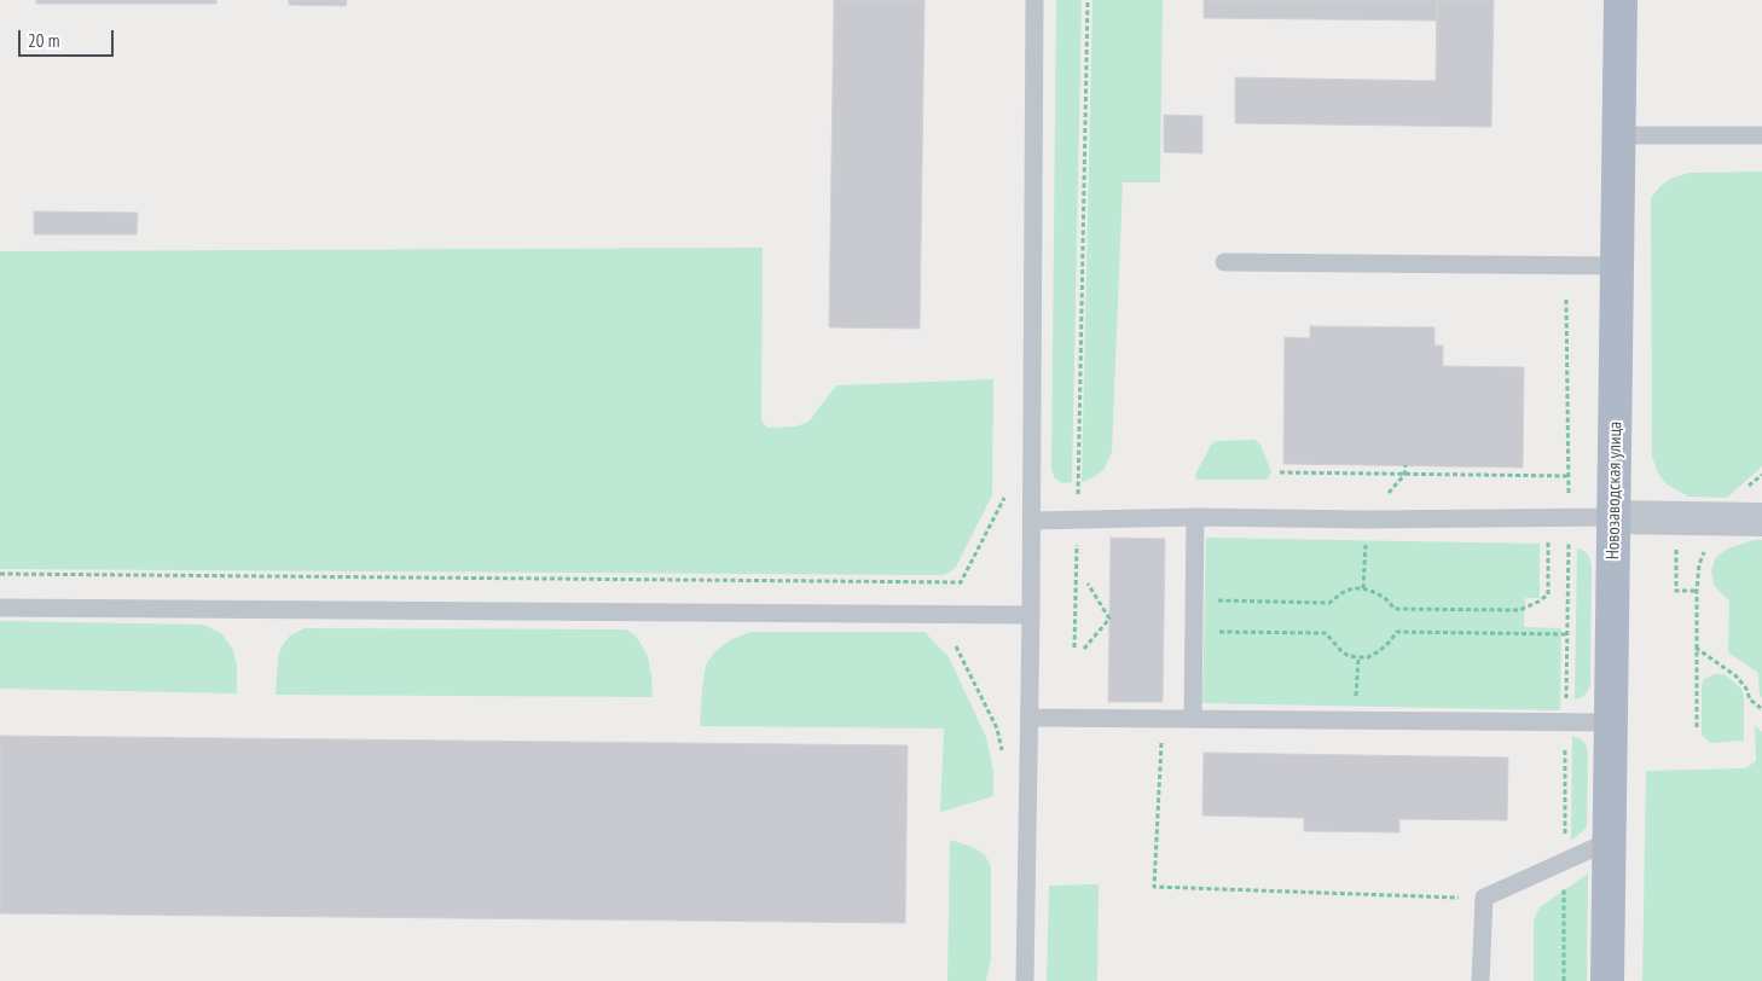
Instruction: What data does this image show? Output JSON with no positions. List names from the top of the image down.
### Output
{
  "streets": {
    "main road": ["Новозаводская улица"]
  },
  "scale_bar": "20 m"
}
